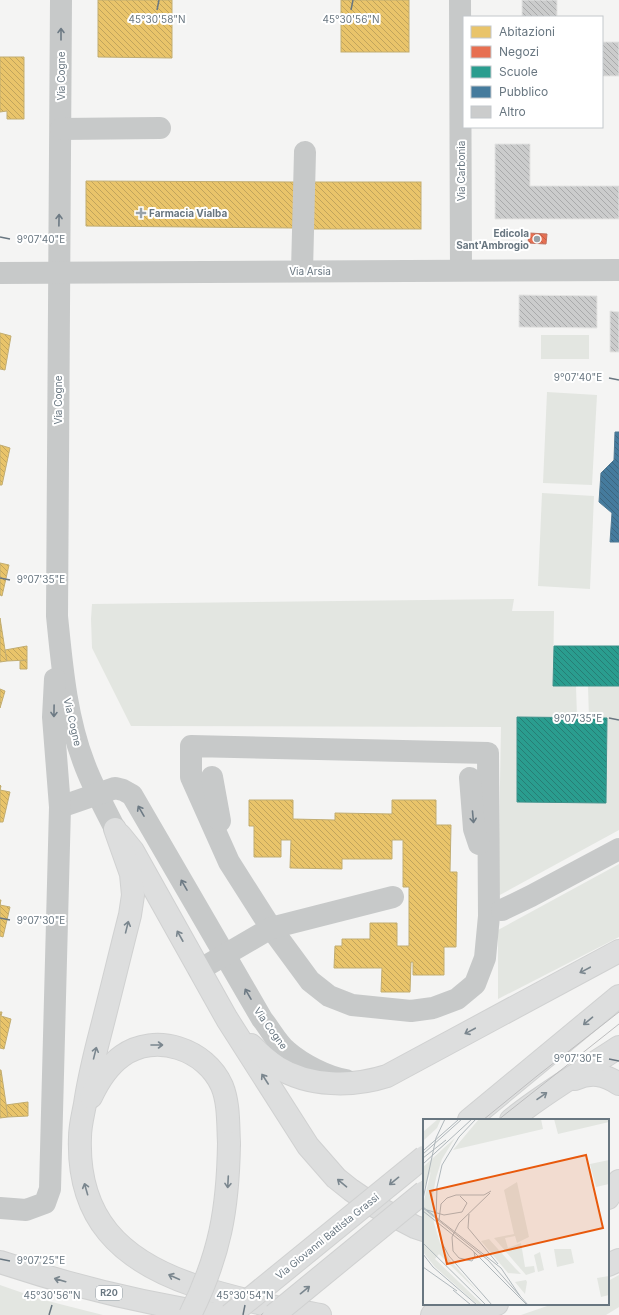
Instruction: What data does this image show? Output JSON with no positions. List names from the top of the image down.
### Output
{
  "streets": {
    "main road": ["Via Giovanni Battista Grassi", "R20"],
    "street": ["Via Cogne", "Via Carbonia", "Via Arsia"]
  },
  "crossings": [
    ["Via Cogne", "Via Arsia"],
    ["Via Carbonia", "Via Arsia"]
  ],
  "places": {
    "health": ["Farmacia Vialba"],
    "other": ["Edicola Sant'Ambrogio"]
  },
  "legend": [
    "Abitazioni",
    "Negozi",
    "Scuole",
    "Pubblico",
    "Altro"
  ],
  "coordinates": [
    "45°30'56\"N",
    "45°30'58\"N",
    "9°07'40\"E",
    "9°07'35\"E",
    "9°07'30\"E",
    "9°07'25\"E",
    "45°30'54\"N"
  ]
}
